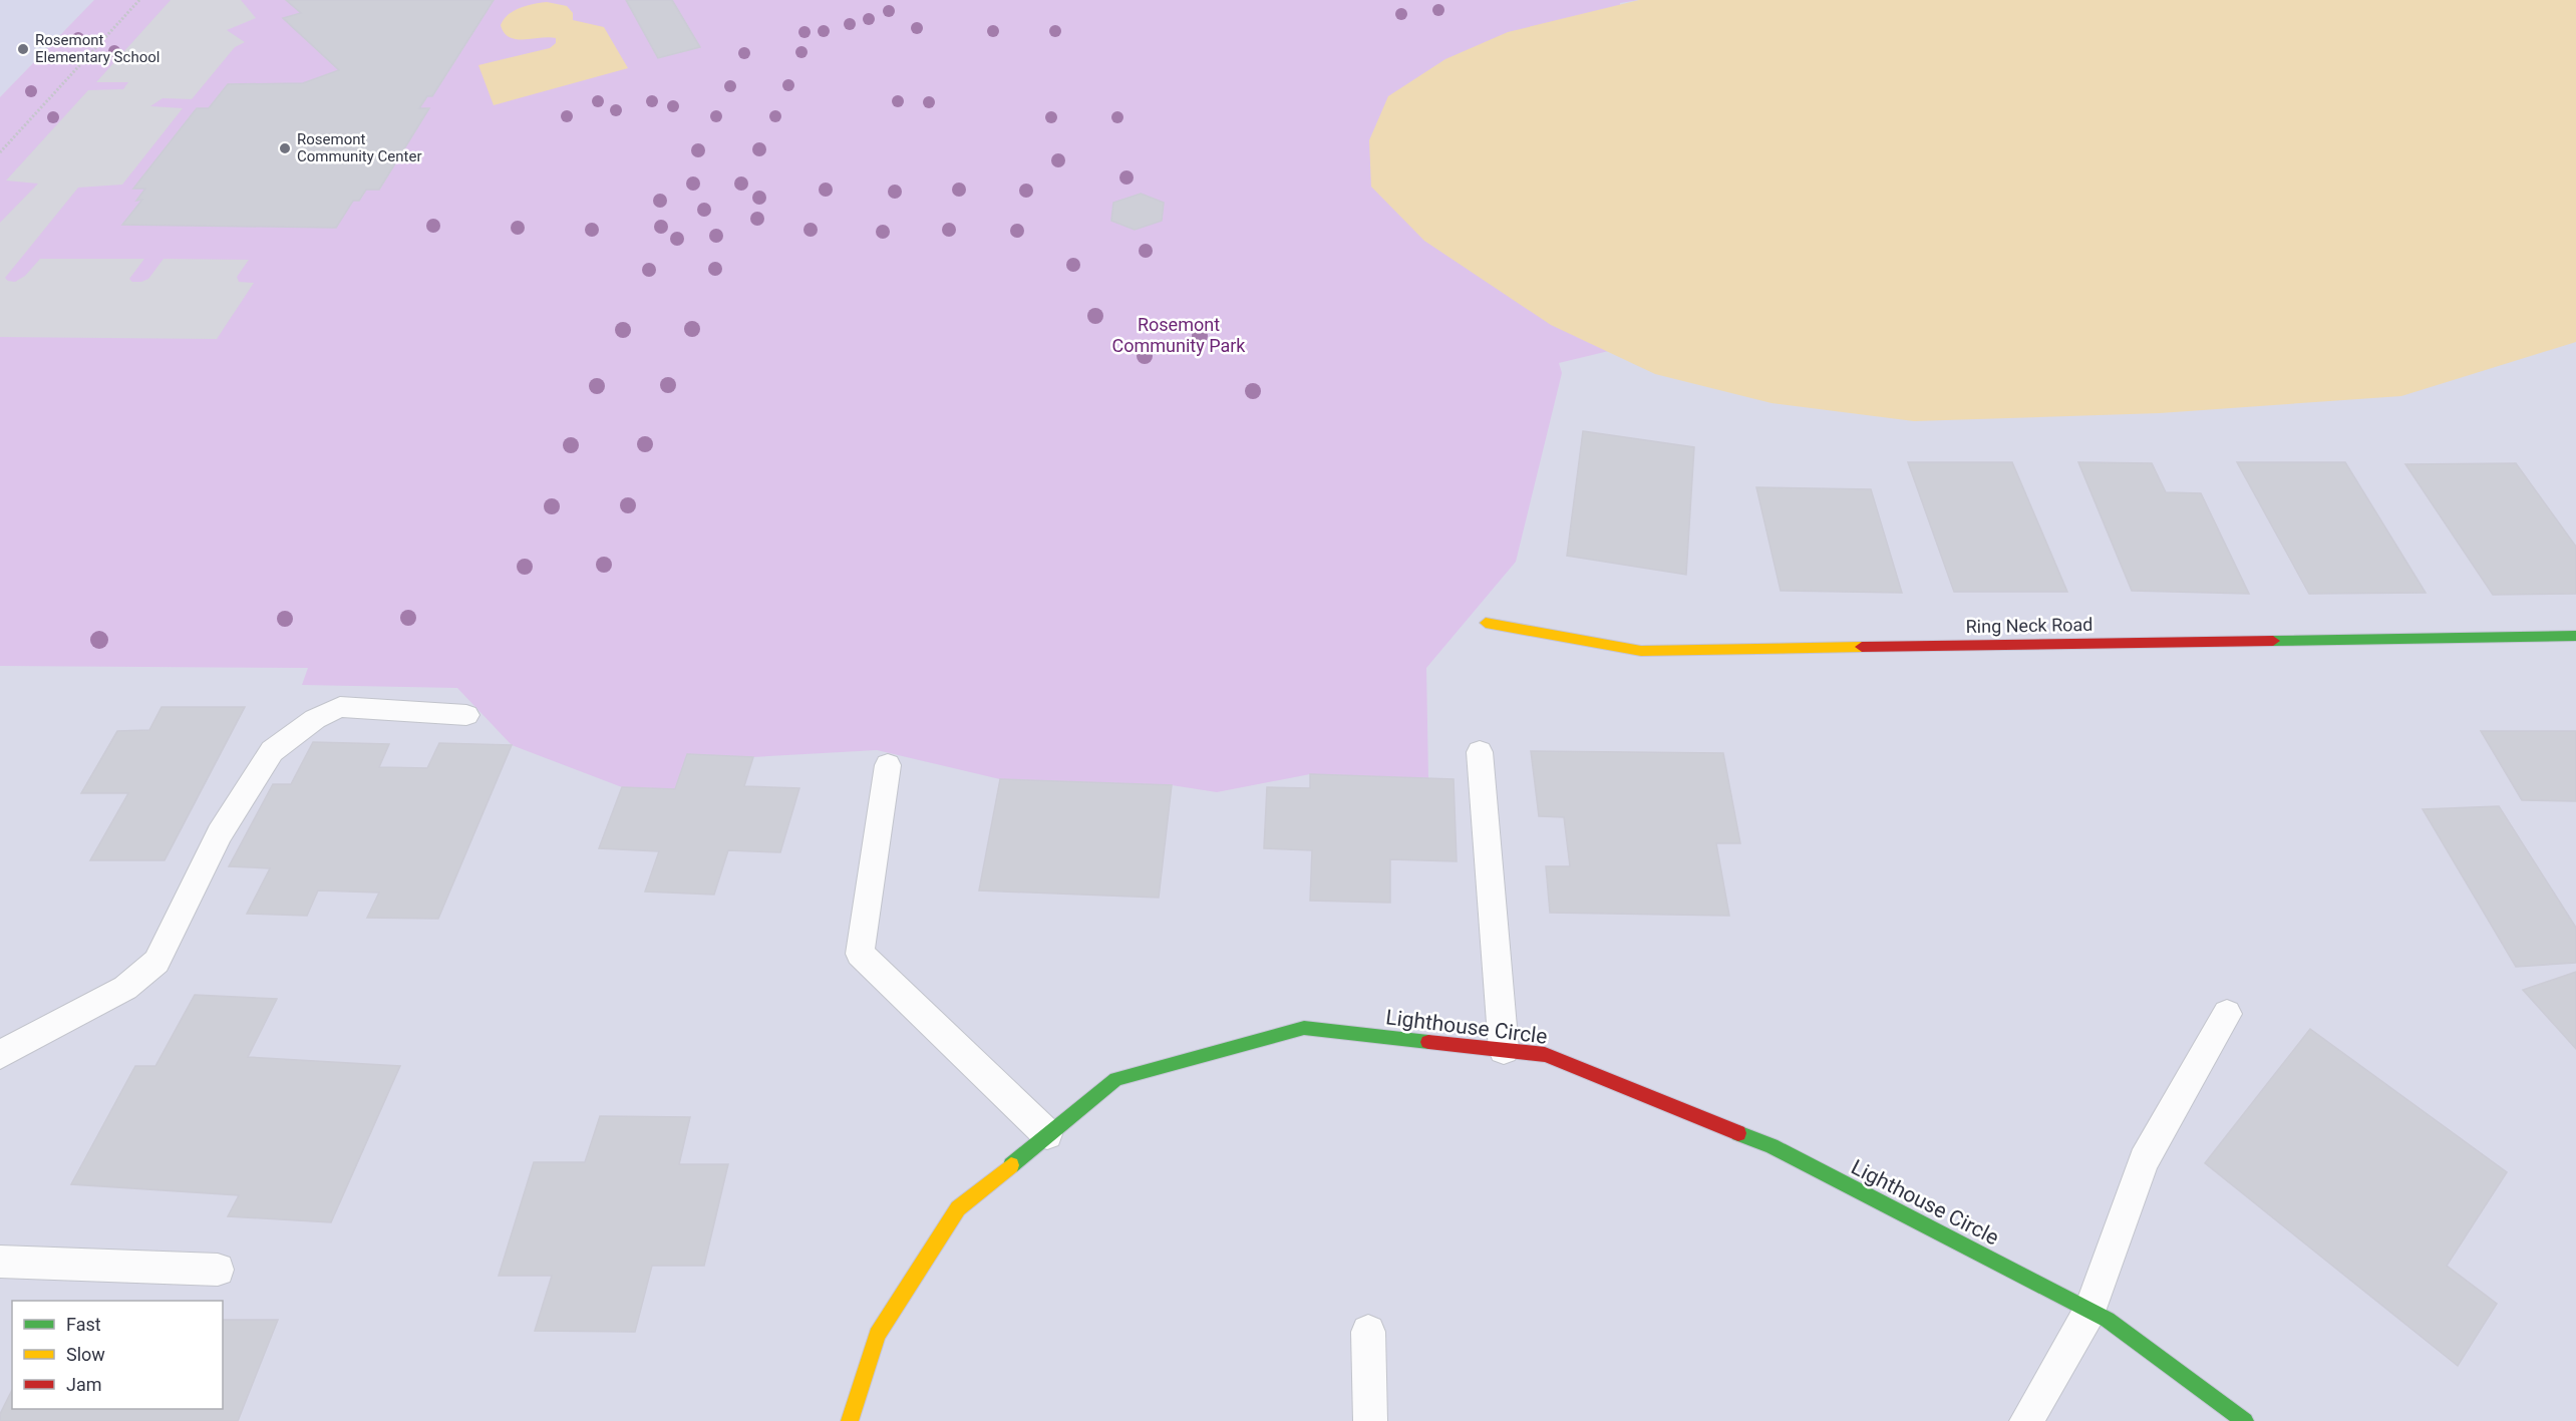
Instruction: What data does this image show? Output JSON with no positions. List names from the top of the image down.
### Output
{
  "streets": {
    "street": ["Ring Neck Road", "Lighthouse Circle"]
  },
  "parks": ["Rosemont Community Park"],
  "places": ["Rosemont Elementary School", "Rosemont Community Center"],
  "legend": ["Fast", "Slow", "Jam"]
}
